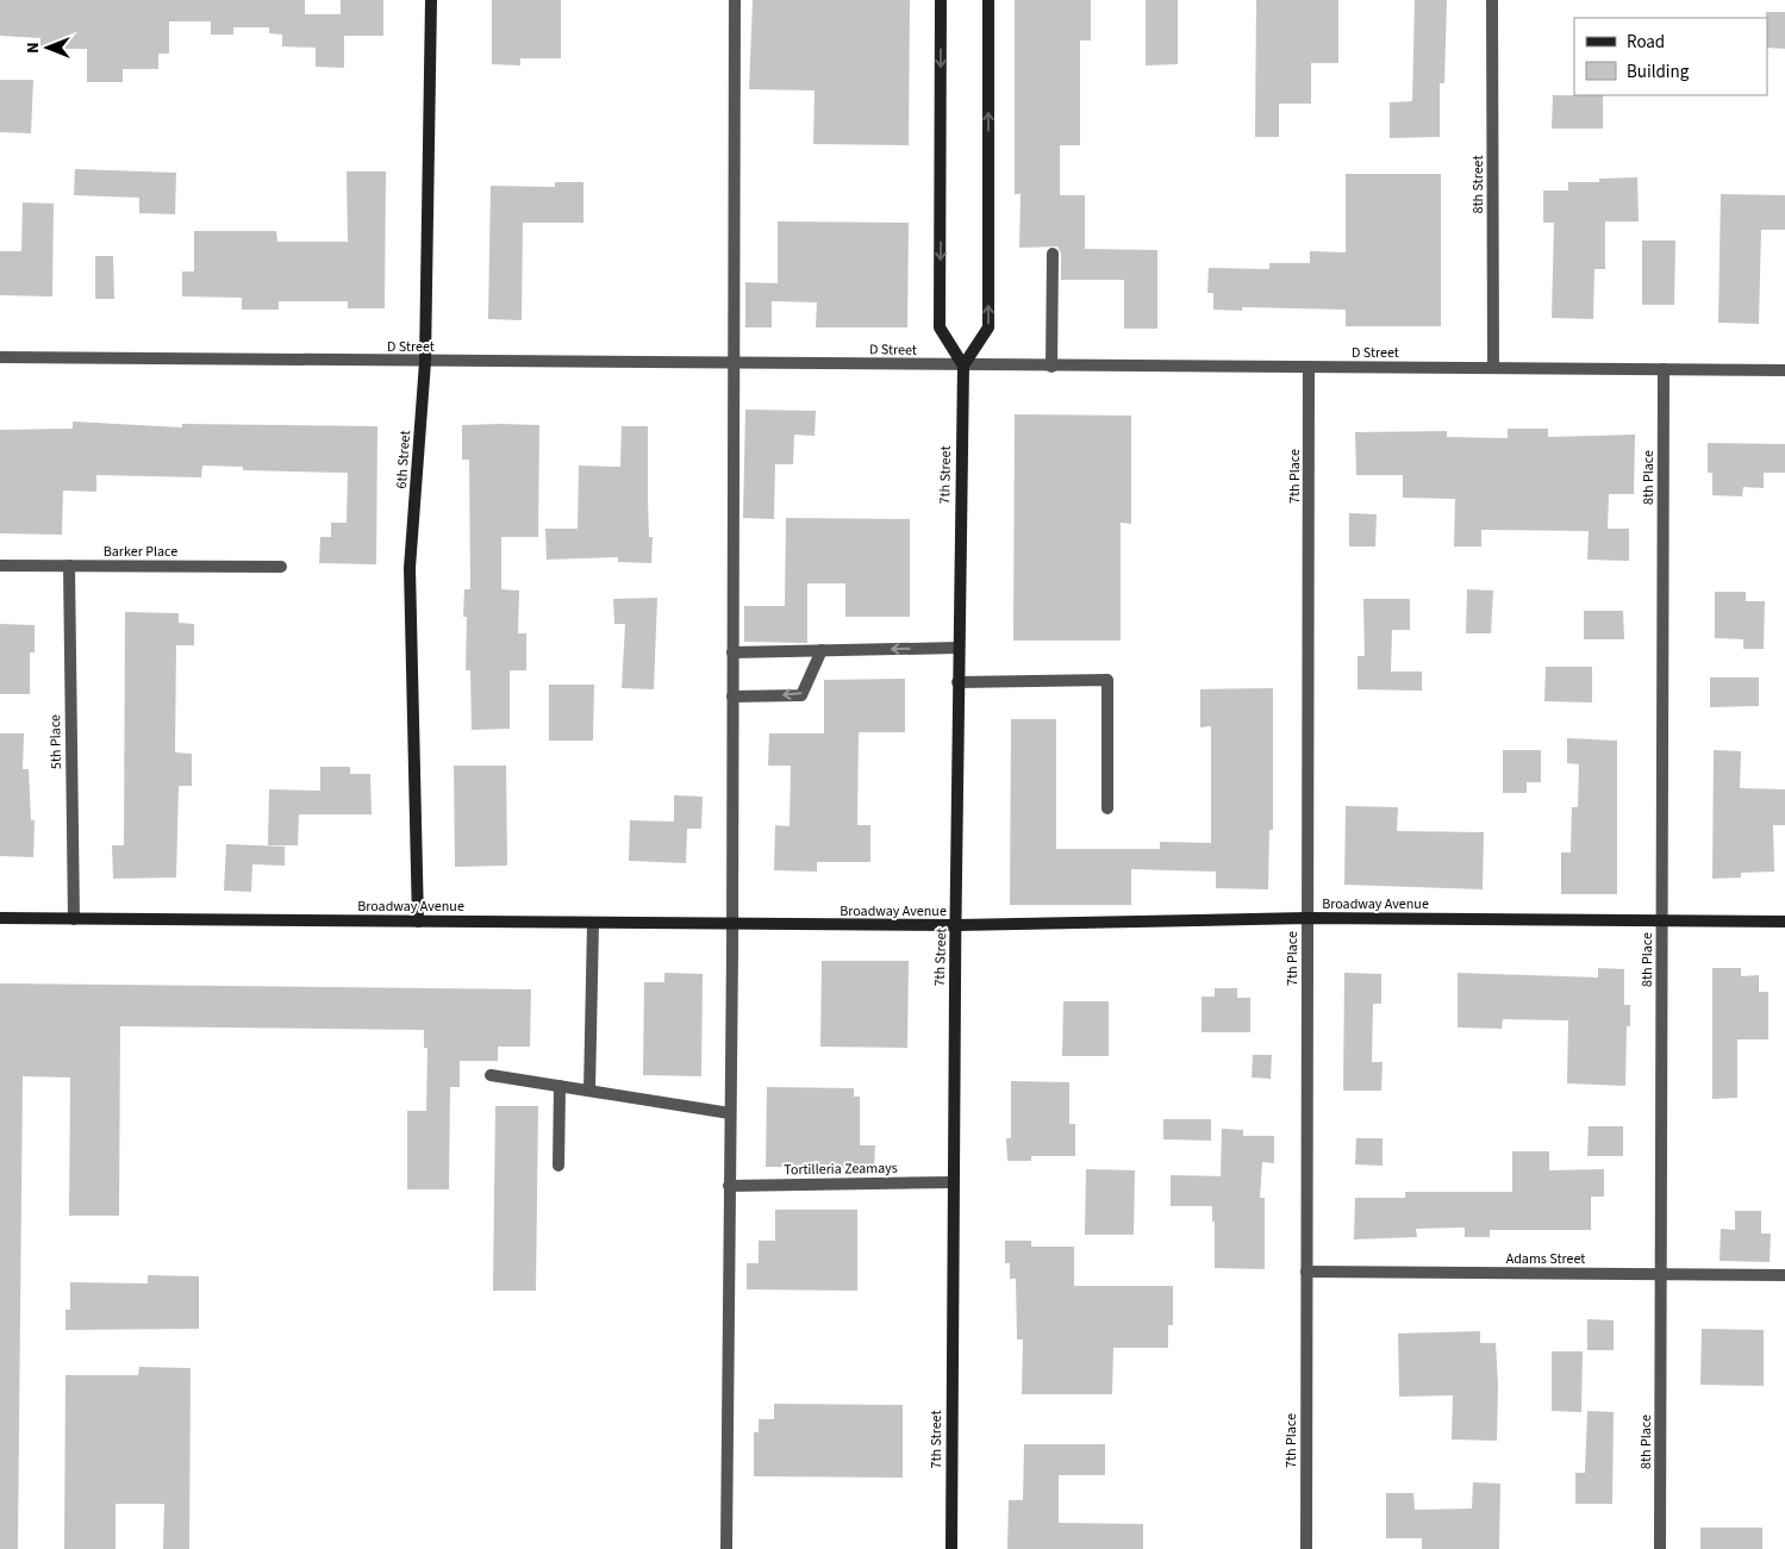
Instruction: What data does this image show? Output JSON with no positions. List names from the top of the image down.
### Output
{
  "streets": {
    "street": [
      "8th Street",
      "D Street",
      "6th Street",
      "7th Street",
      "7th Place",
      "8th Place",
      "Barker Place",
      "5th Place",
      "Broadway Avenue",
      "Tortilleria Zeamays",
      "Adams Street"
    ]
  },
  "crossings": [
    ["8th Street", "D Street"],
    ["D Street", "6th Street"],
    ["D Street", "7th Street"],
    ["D Street", "7th Place"],
    ["D Street", "8th Place"],
    ["6th Street", "Broadway Avenue"],
    ["7th Street", "Broadway Avenue"],
    ["7th Street", "Tortilleria Zeamays"],
    ["7th Place", "Broadway Avenue"],
    ["7th Place", "Adams Street"],
    ["8th Place", "Broadway Avenue"],
    ["8th Place", "Adams Street"],
    ["Barker Place", "5th Place"],
    ["5th Place", "Broadway Avenue"]
  ],
  "legend": ["Road", "Building"],
  "north": "left"
}
